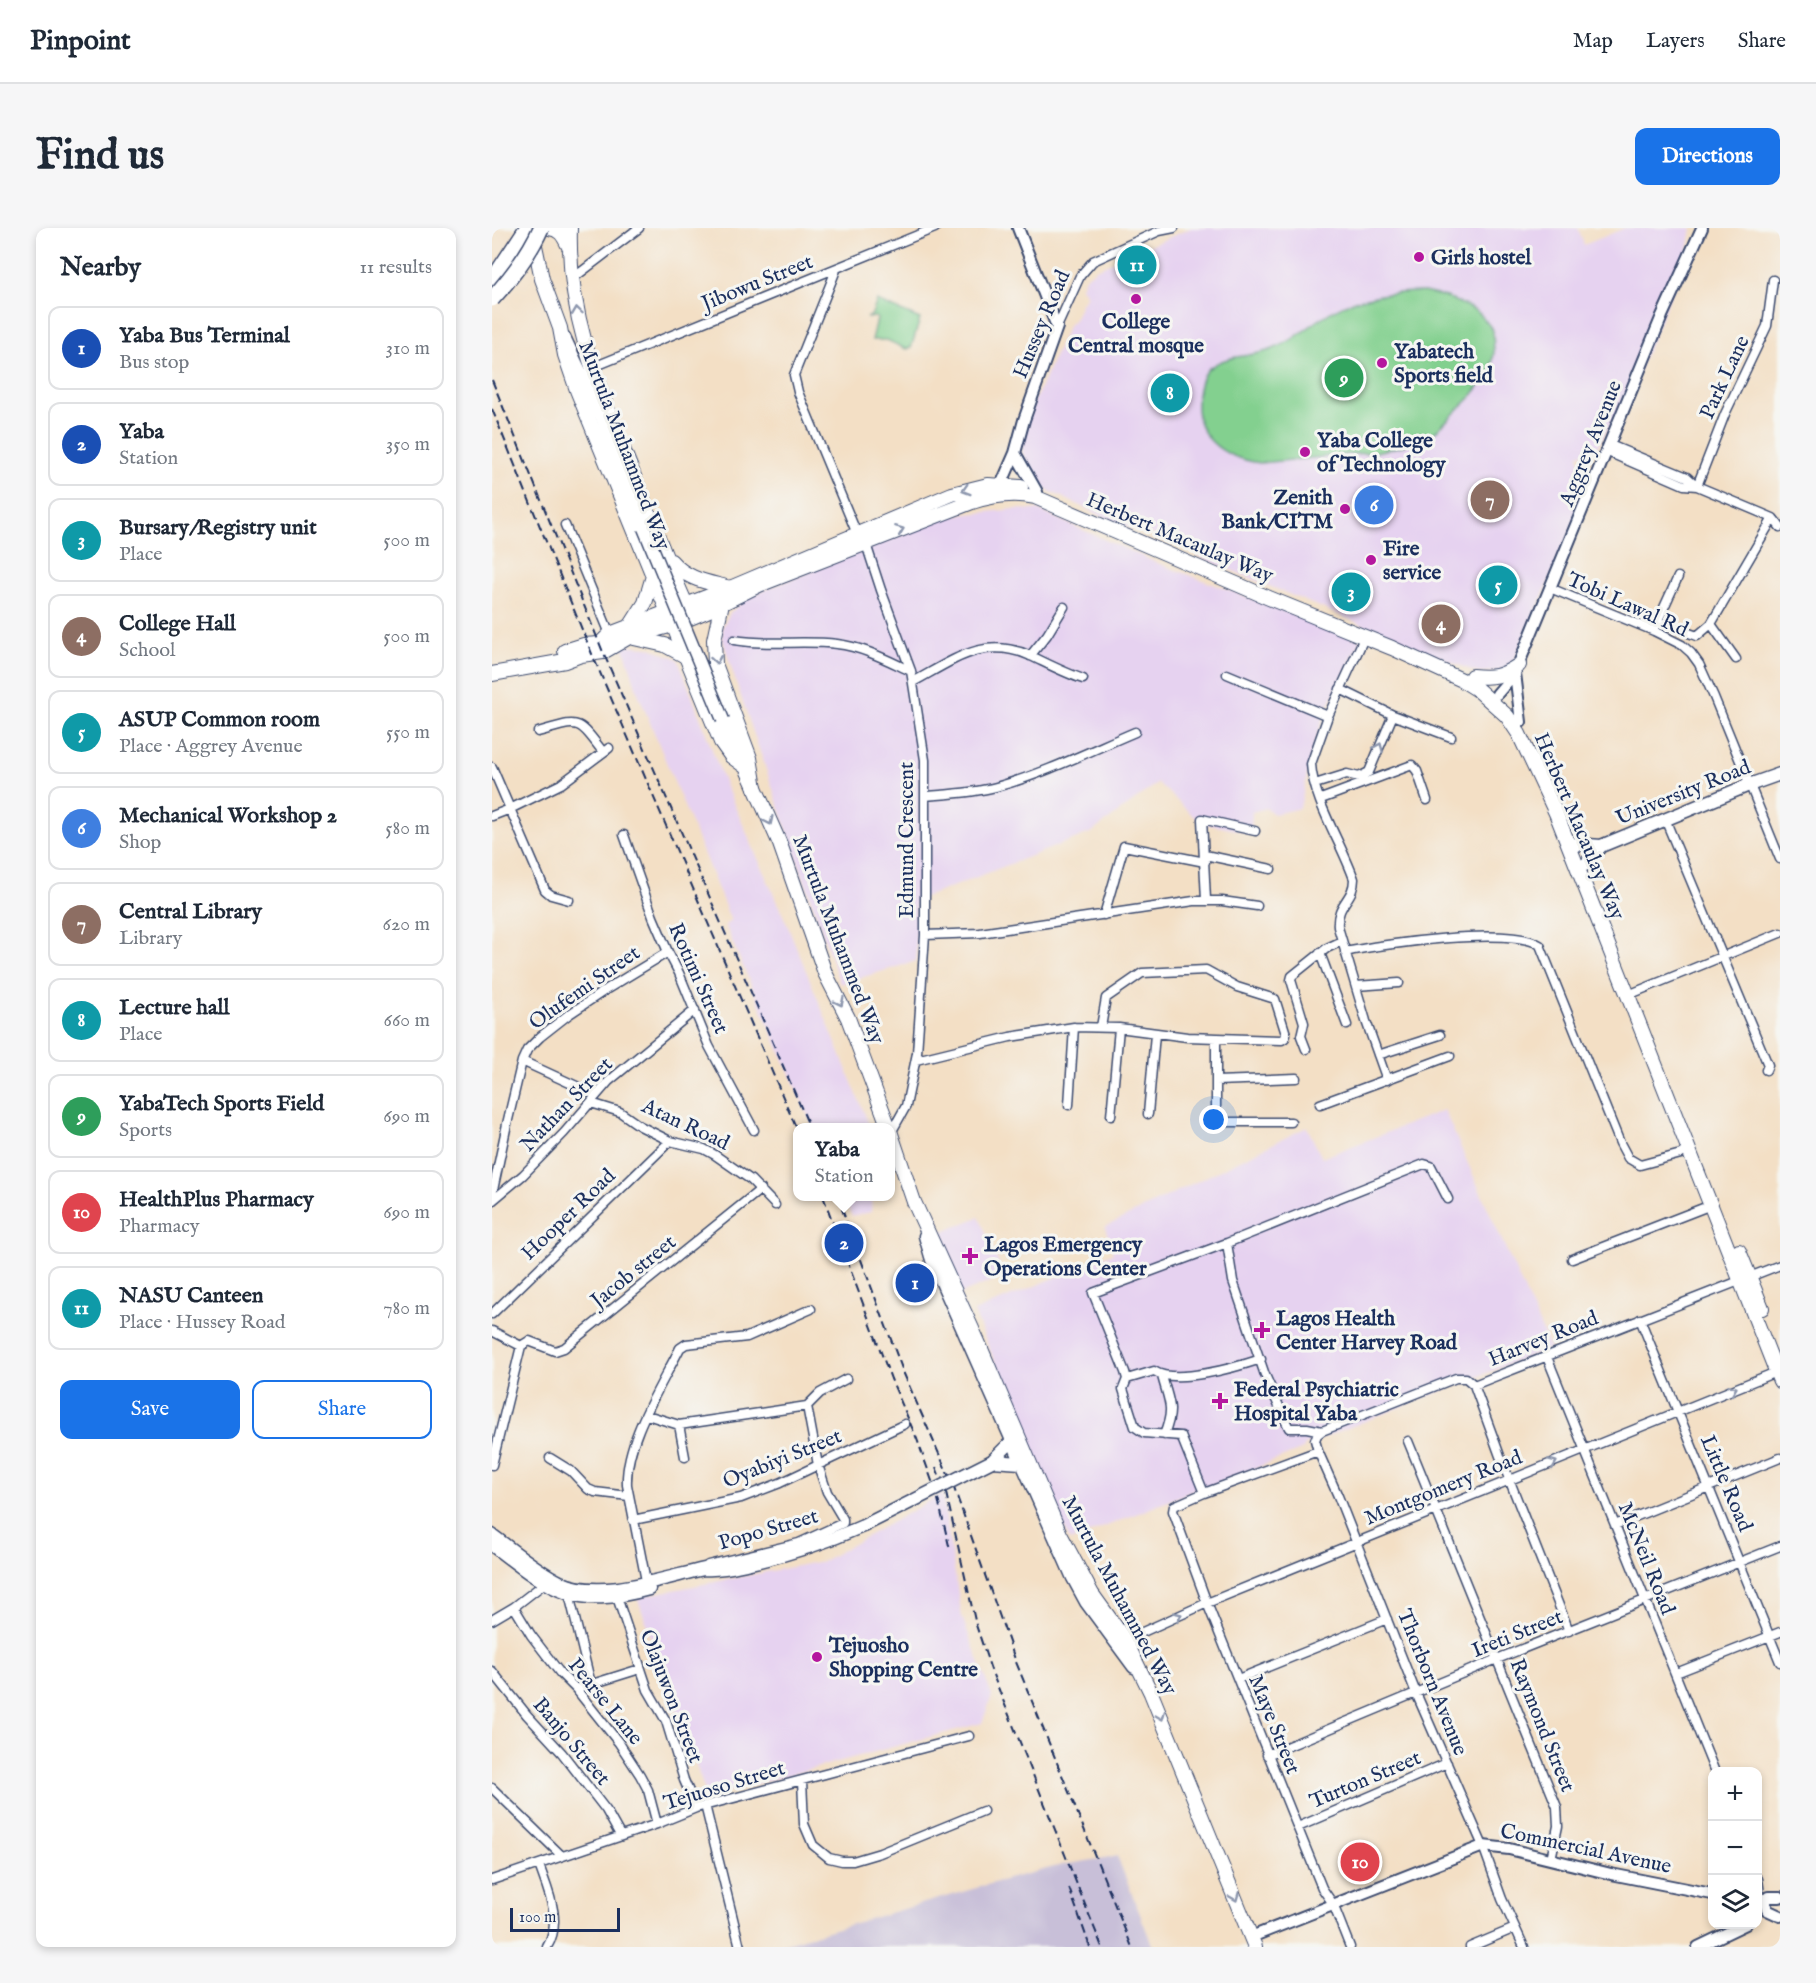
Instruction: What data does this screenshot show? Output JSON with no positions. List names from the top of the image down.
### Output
{
  "streets": {
    "main road": ["Murtula Muhammed Way", "Herbert Macaulay Way", "University Road"],
    "street": [
      "Jibowu Street",
      "Hussey Road",
      "Park Lane",
      "Aggrey Avenue",
      "Tobi Lawal Rd",
      "Edmund Crescent",
      "Rotimi Street",
      "Olufemi Street",
      "Nathan Street",
      "Atan Road",
      "Hooper Road",
      "Jacob street",
      "Harvey Road",
      "Oyabiyi Street",
      "Little Road",
      "Montgomery Road",
      "Popo Street",
      "McNeil Road",
      "Ireti Street",
      "Thorborn Avenue",
      "Olajuwon Street",
      "Pearse Lane",
      "Maye Street",
      "Raymond Street",
      "Banjo Street",
      "Turton Street",
      "Tejuoso Street",
      "Commercial Avenue"
    ]
  },
  "crossings": [
    ["Jibowu Street", "Murtula Muhammed Way"],
    ["Jibowu Street", "Edmund Crescent"],
    ["Hussey Road", "Herbert Macaulay Way"],
    ["Aggrey Avenue", "Tobi Lawal Rd"],
    ["Murtula Muhammed Way", "Herbert Macaulay Way"],
    ["Murtula Muhammed Way", "Montgomery Road"],
    ["Murtula Muhammed Way", "Commercial Avenue"],
    ["Herbert Macaulay Way", "Edmund Crescent"],
    ["Herbert Macaulay Way", "Harvey Road"],
    ["Herbert Macaulay Way", "Montgomery Road"],
    ["Tobi Lawal Rd", "University Road"],
    ["Rotimi Street", "Olufemi Street"],
    ["Rotimi Street", "Nathan Street"],
    ["Nathan Street", "Atan Road"],
    ["Atan Road", "Hooper Road"],
    ["Atan Road", "Jacob street"],
    ["Harvey Road", "Little Road"],
    ["Harvey Road", "McNeil Road"],
    ["Oyabiyi Street", "Popo Street"],
    ["Little Road", "Montgomery Road"],
    ["Little Road", "Ireti Street"],
    ["Montgomery Road", "McNeil Road"],
    ["Montgomery Road", "Thorborn Avenue"],
    ["Montgomery Road", "Maye Street"],
    ["Montgomery Road", "Raymond Street"],
    ["McNeil Road", "Ireti Street"],
    ["Ireti Street", "Thorborn Avenue"],
    ["Ireti Street", "Maye Street"],
    ["Ireti Street", "Raymond Street"],
    ["Thorborn Avenue", "Turton Street"],
    ["Thorborn Avenue", "Commercial Avenue"],
    ["Olajuwon Street", "Tejuoso Street"],
    ["Pearse Lane", "Tejuoso Street"],
    ["Maye Street", "Turton Street"],
    ["Maye Street", "Commercial Avenue"],
    ["Raymond Street", "Commercial Avenue"],
    ["Banjo Street", "Tejuoso Street"]
  ],
  "one_way": ["Montgomery Road"],
  "places": {
    "other": [
      "Girls hostel",
      "College Central mosque",
      "Yabatech Sports field",
      "Yaba College of Technology",
      "Zenith Bank/CITM",
      "Fire service",
      "Tejuosho Shopping Centre"
    ],
    "health": ["Lagos Emergency Operations Center", "Lagos Health Center Harvey Road", "Federal Psychiatric Hospital Yaba"]
  },
  "scale_bar": "100 m",
  "page": {
    "header": "Pinpoint",
    "nav": ["Map", "Layers", "Share"],
    "buttons": [
      "Directions",
      ["Save", "Share"]
    ],
    "title": "Find us",
    "heading": ["Nearby", "11 results"],
    "pins": [
      "11",
      "9",
      "8",
      "7",
      "6",
      "5",
      "3",
      "4",
      "2",
      "1",
      "10"
    ],
    "list": [
      {
        "mark": "1",
        "name": "Yaba Bus Terminal",
        "note": "Bus stop",
        "value": "310 m"
      },
      {
        "mark": "2",
        "name": "Yaba",
        "note": "Station",
        "value": "350 m"
      },
      {
        "mark": "3",
        "name": "Bursary/Registry unit",
        "note": "Place",
        "value": "500 m"
      },
      {
        "mark": "4",
        "name": "College Hall",
        "note": "School",
        "value": "500 m"
      },
      {
        "mark": "5",
        "name": "ASUP Common room",
        "note": "Place · Aggrey Avenue",
        "value": "550 m"
      },
      {
        "mark": "6",
        "name": "Mechanical Workshop 2",
        "note": "Shop",
        "value": "580 m"
      },
      {
        "mark": "7",
        "name": "Central Library",
        "note": "Library",
        "value": "620 m"
      },
      {
        "mark": "8",
        "name": "Lecture hall",
        "note": "Place",
        "value": "660 m"
      },
      {
        "mark": "9",
        "name": "YabaTech Sports Field",
        "note": "Sports",
        "value": "690 m"
      },
      {
        "mark": "10",
        "name": "HealthPlus Pharmacy",
        "note": "Pharmacy",
        "value": "690 m"
      },
      {
        "mark": "11",
        "name": "NASU Canteen",
        "note": "Place · Hussey Road",
        "value": "780 m"
      }
    ],
    "popup": ["Yaba", "Station"],
    "map_buttons": ["+", "−"],
    "scale": "100 m"
  }
}
